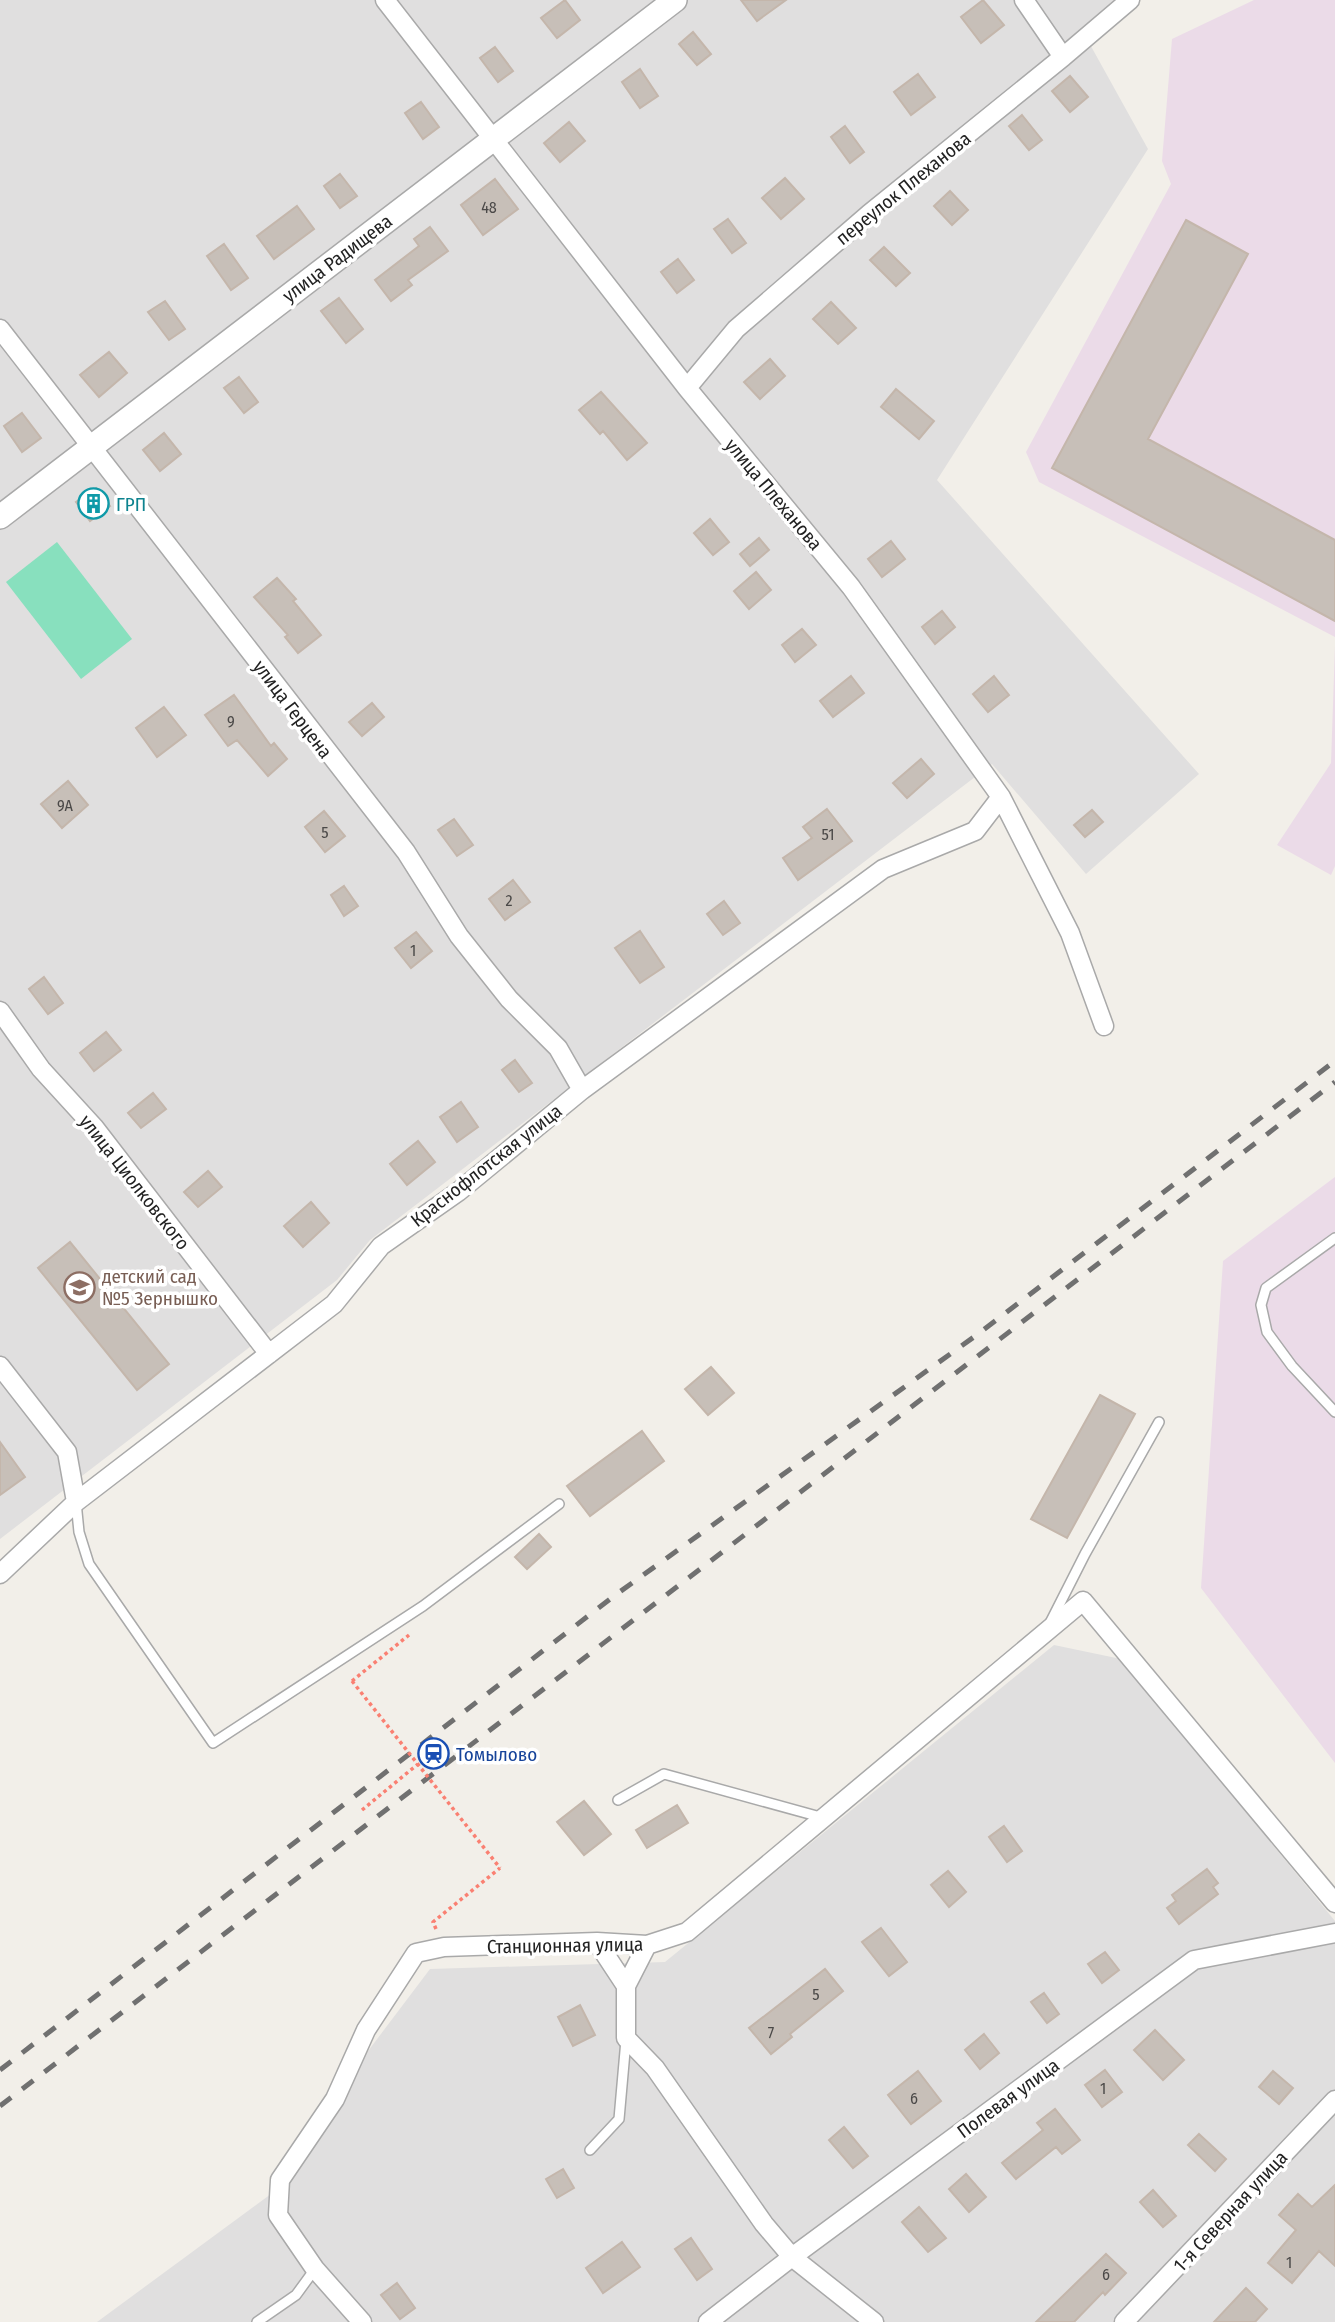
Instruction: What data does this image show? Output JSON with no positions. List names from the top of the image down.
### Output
{
  "streets": {
    "street": [
      "переулок Плеханова",
      "улица Радищева",
      "улица Плеханова",
      "улица Герцена",
      "Краснофлотская улица",
      "улица Циолковского",
      "Станционная улица",
      "Полевая улица",
      "1-я Северная улица"
    ]
  },
  "crossings": [
    ["переулок Плеханова", "улица Плеханова"],
    ["улица Радищева", "улица Плеханова"],
    ["улица Радищева", "улица Герцена"],
    ["улица Плеханова", "Краснофлотская улица"],
    ["улица Герцена", "Краснофлотская улица"],
    ["Краснофлотская улица", "улица Циолковского"]
  ],
  "places": {
    "building": ["ГРП"],
    "school or university": ["детский сад №5 Зернышко"],
    "station": ["Томылово"]
  },
  "house_numbers": [
    "48",
    "9",
    "9А",
    "5",
    "51",
    "2",
    "1",
    "5",
    "7",
    "1",
    "6",
    "1",
    "6"
  ]
}
